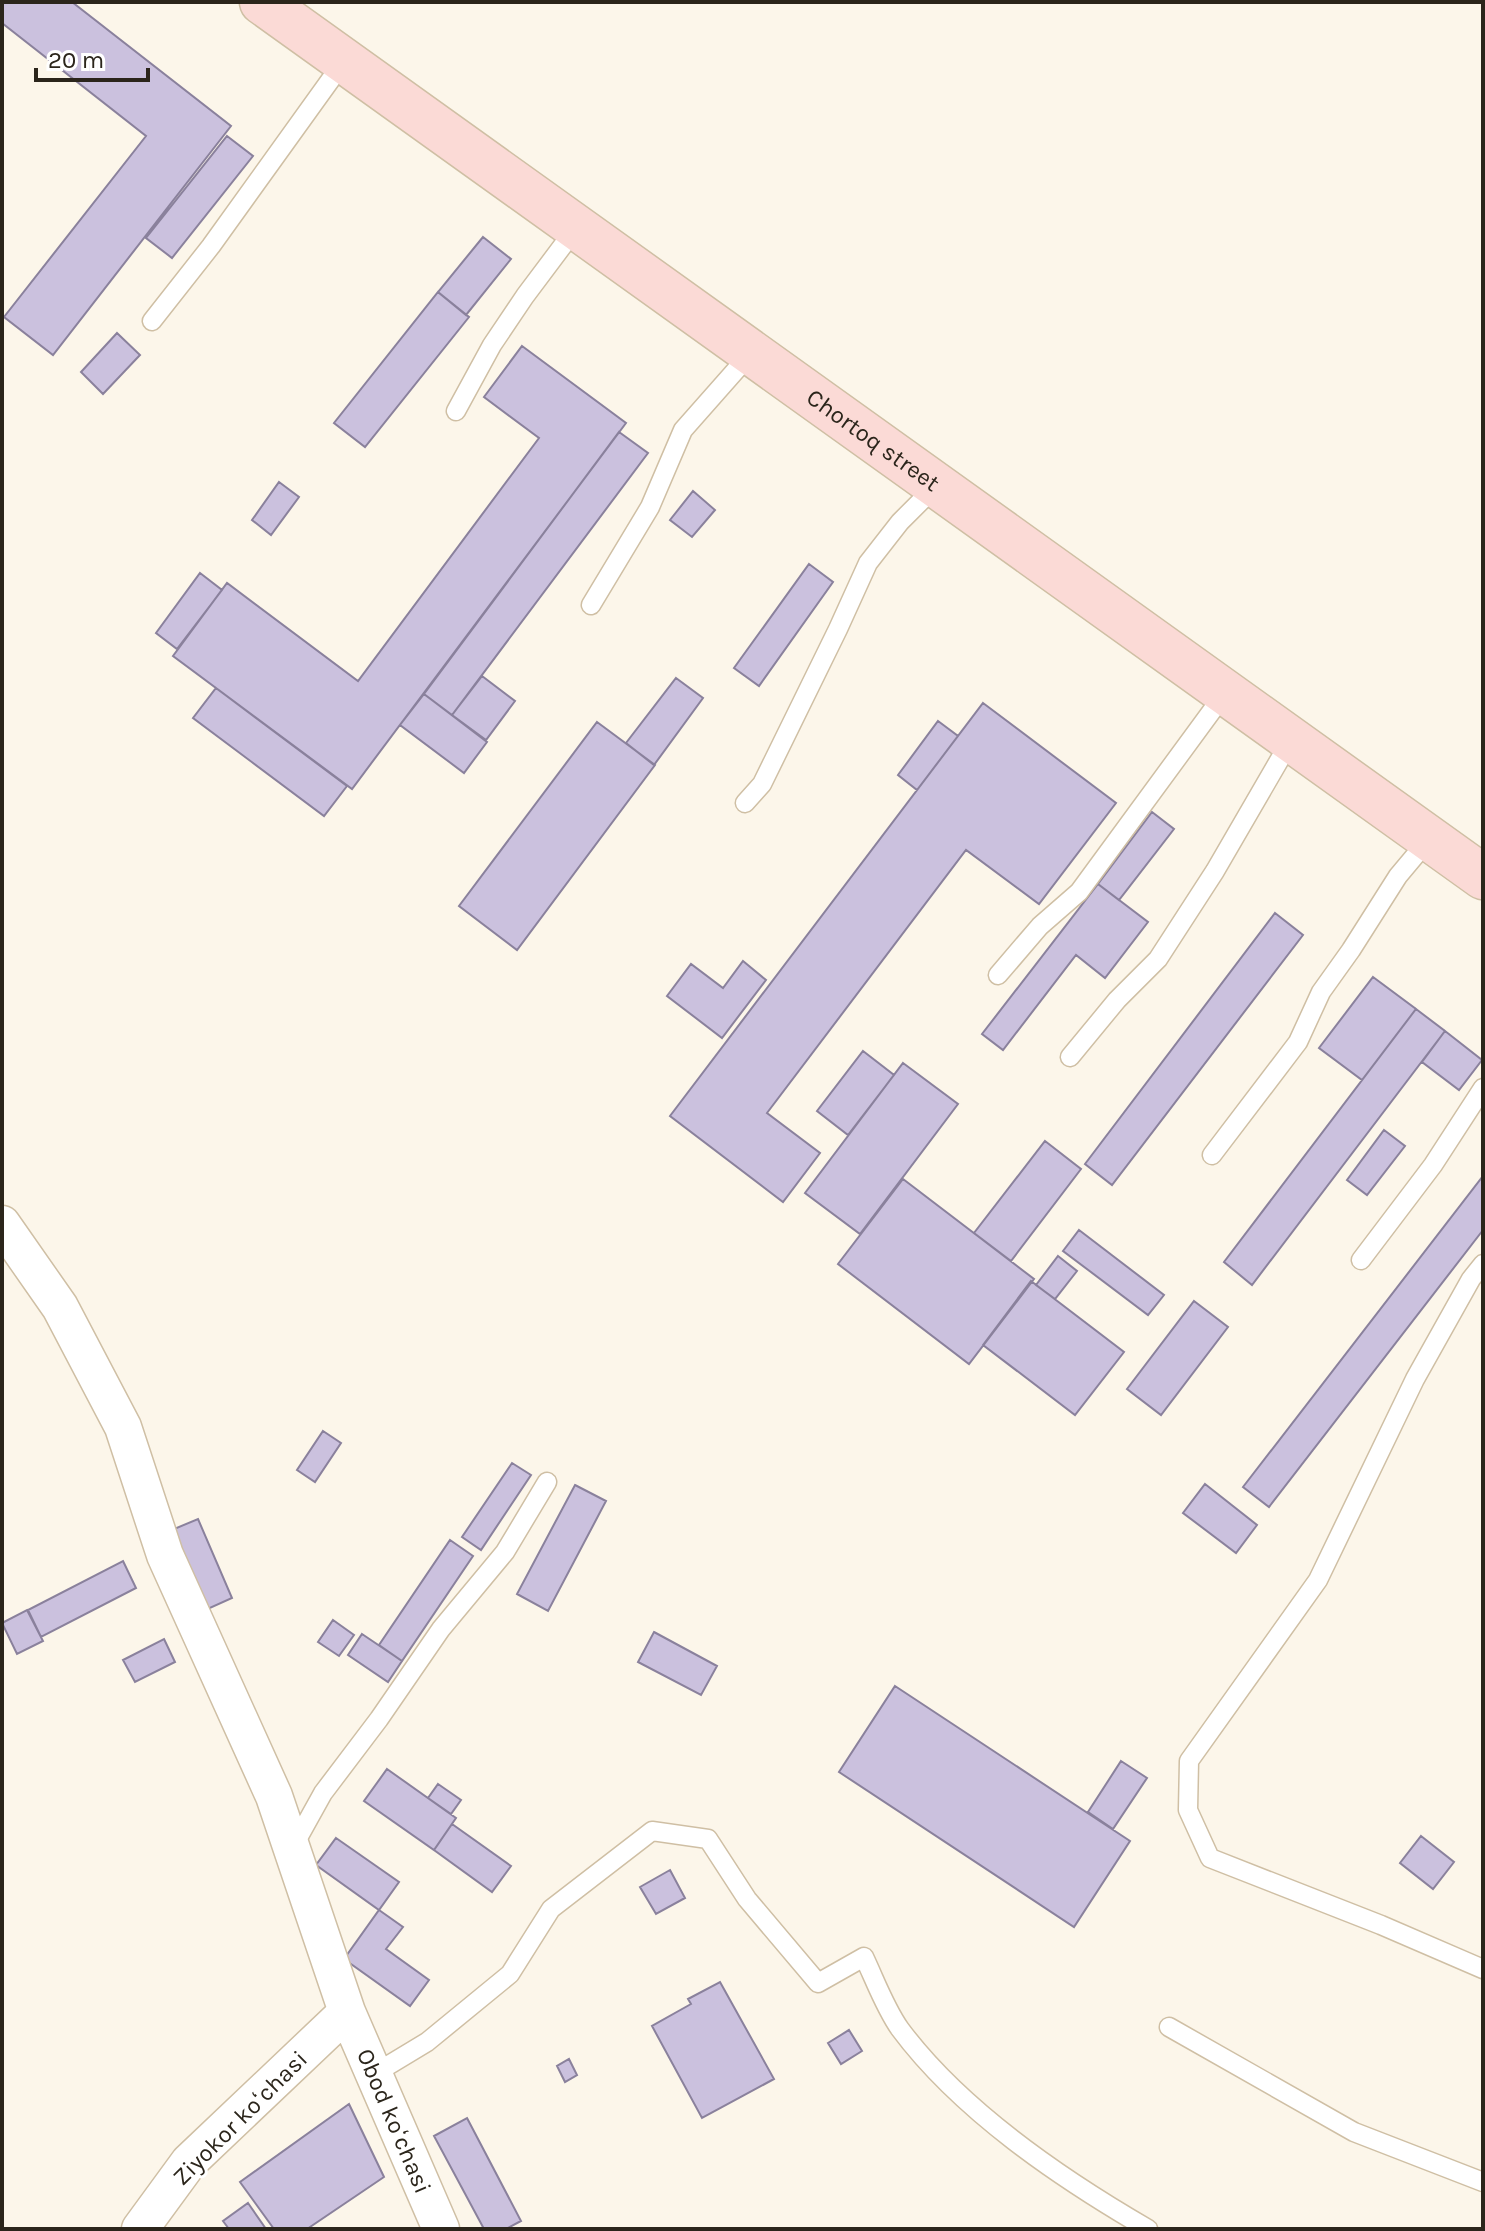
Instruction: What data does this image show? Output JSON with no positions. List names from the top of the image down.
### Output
{
  "streets": {
    "main road": ["Chortoq street"],
    "street": ["Ziyokor koʻchasi", "Obod koʻchasi"]
  },
  "crossings": [
    ["Ziyokor koʻchasi", "Obod koʻchasi"]
  ],
  "scale_bar": "20 m"
}
